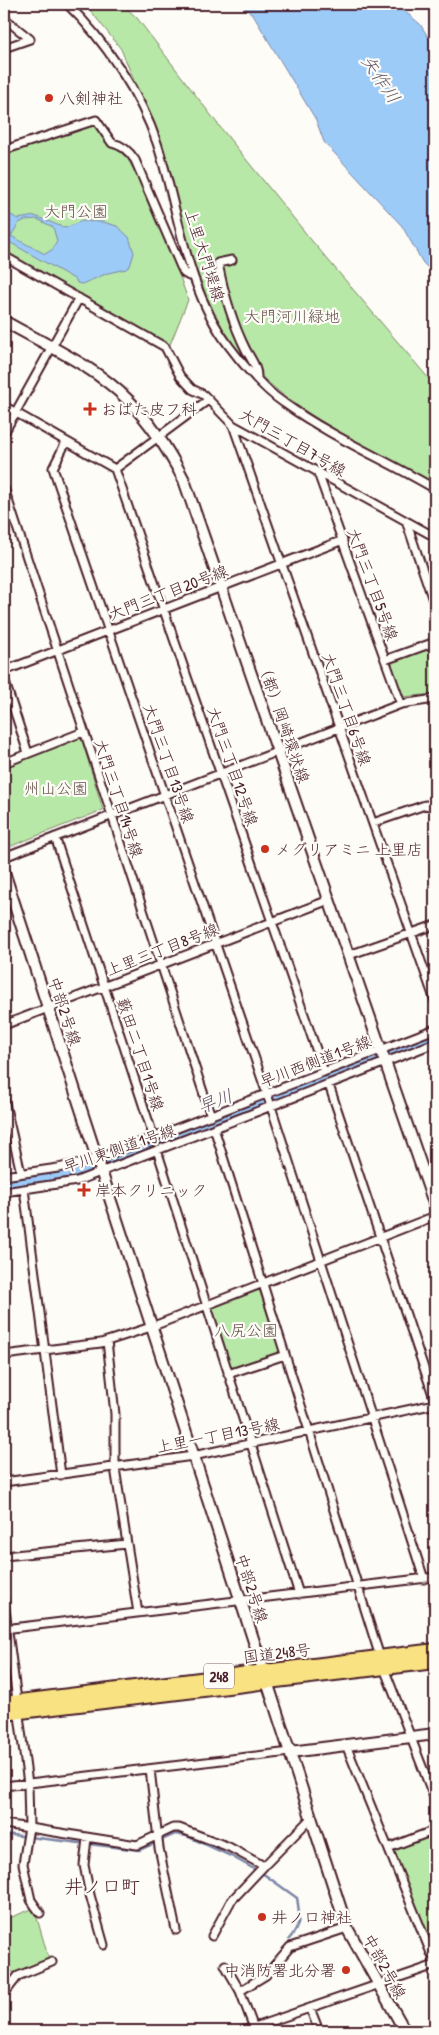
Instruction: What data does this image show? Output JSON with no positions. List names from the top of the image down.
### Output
{
  "streets": {
    "highway": ["国道248号", "248"],
    "street": [
      "上里大門堤線",
      "大門三丁目7号線",
      "大門三丁目5号線",
      "大門三丁目20号線",
      "大門三丁目6号線",
      "（都）岡崎環状線",
      "大門三丁目13号線",
      "大門三丁目12号線",
      "大門三丁目14号線",
      "上里三丁目8号線",
      "中部2号線",
      "藪田二丁目1号線",
      "早川西側道1号線",
      "早川東側道1号線",
      "上里一丁目13号線"
    ]
  },
  "crossings": [
    ["大門三丁目7号線", "大門三丁目5号線"],
    ["大門三丁目7号線", "大門三丁目6号線"],
    ["大門三丁目5号線", "大門三丁目20号線"],
    ["大門三丁目20号線", "大門三丁目6号線"],
    ["大門三丁目20号線", "（都）岡崎環状線"],
    ["大門三丁目20号線", "大門三丁目13号線"],
    ["大門三丁目20号線", "大門三丁目12号線"],
    ["大門三丁目20号線", "大門三丁目14号線"],
    ["（都）岡崎環状線", "上里三丁目8号線"],
    ["（都）岡崎環状線", "早川西側道1号線"],
    ["（都）岡崎環状線", "早川東側道1号線"],
    ["大門三丁目13号線", "上里三丁目8号線"],
    ["大門三丁目13号線", "早川西側道1号線"],
    ["大門三丁目13号線", "早川東側道1号線"],
    ["大門三丁目13号線", "上里一丁目13号線"],
    ["大門三丁目12号線", "上里三丁目8号線"],
    ["大門三丁目12号線", "早川西側道1号線"],
    ["大門三丁目14号線", "上里三丁目8号線"],
    ["大門三丁目14号線", "早川西側道1号線"],
    ["上里三丁目8号線", "中部2号線"],
    ["上里三丁目8号線", "藪田二丁目1号線"],
    ["中部2号線", "早川西側道1号線"],
    ["中部2号線", "早川東側道1号線"],
    ["中部2号線", "上里一丁目13号線"],
    ["中部2号線", "国道248号"],
    ["藪田二丁目1号線", "早川西側道1号線"]
  ],
  "districts": ["井ノ口町"],
  "water": ["矢作川", "早川"],
  "parks": [
    "大門公園",
    "大門河川緑地",
    "州山公園",
    "八尻公園"
  ],
  "places": {
    "other": [
      "八剣神社",
      "メグリアミニ 上里店",
      "井ノ口神社",
      "中消防署北分署"
    ],
    "health": ["おばた皮フ科", "岸本クリニック"]
  }
}
